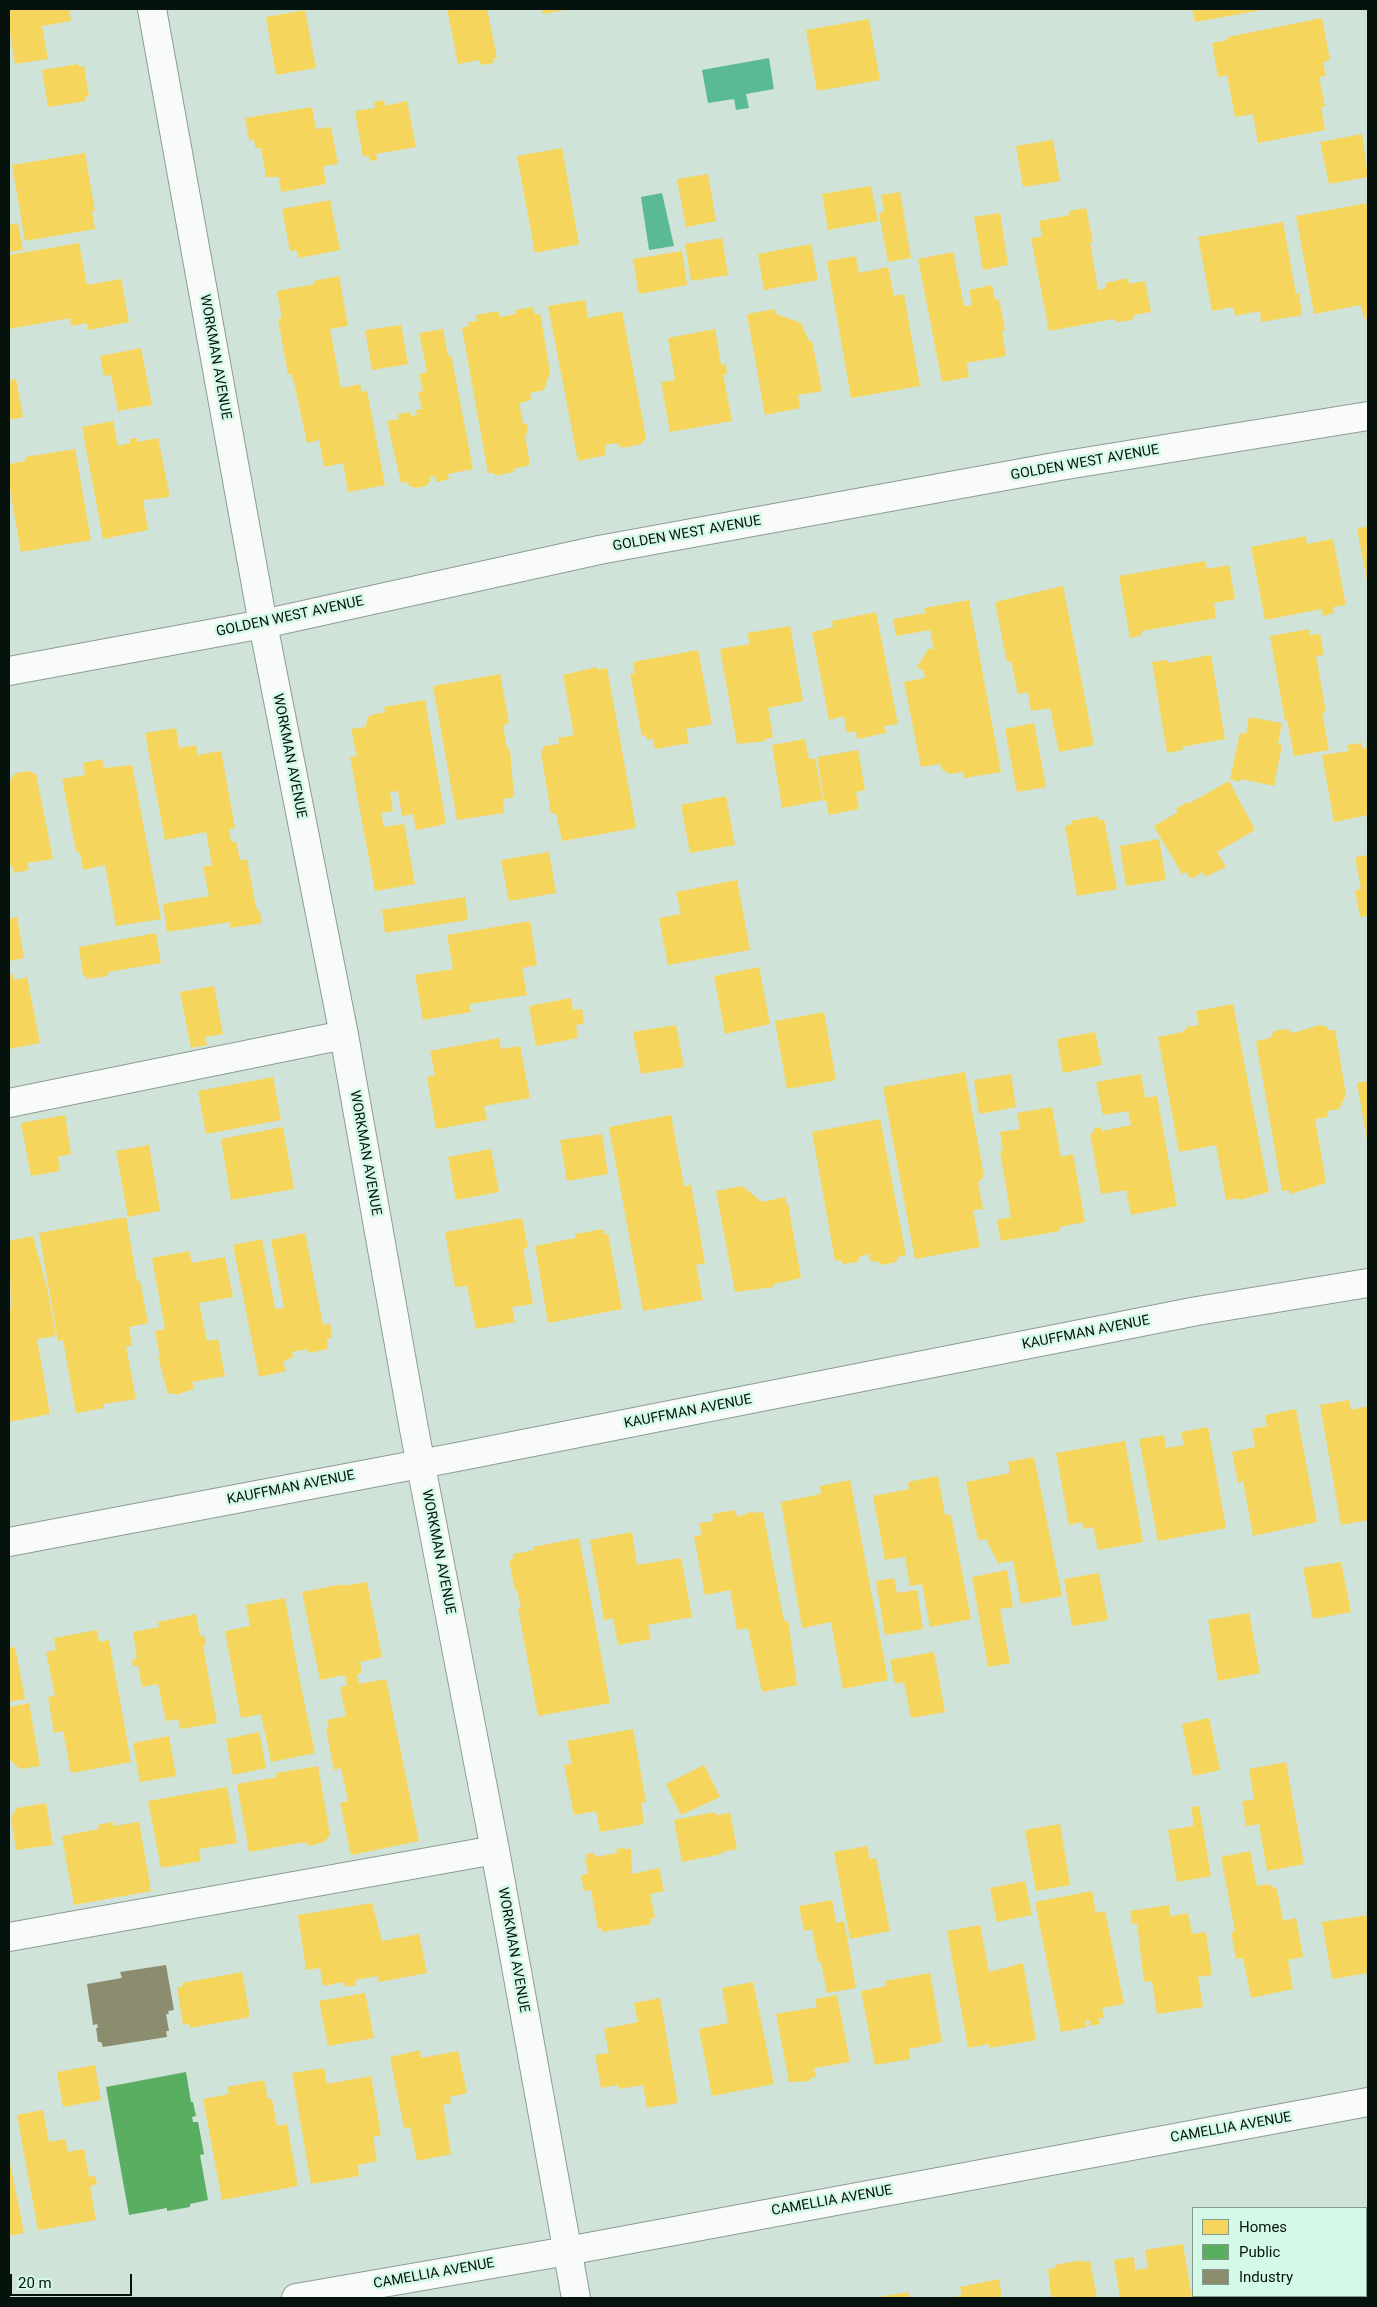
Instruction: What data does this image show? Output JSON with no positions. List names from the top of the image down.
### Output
{
  "streets": {
    "street": [
      "WORKMAN AVENUE",
      "GOLDEN WEST AVENUE",
      "KAUFFMAN AVENUE",
      "CAMELLIA AVENUE"
    ]
  },
  "crossings": [
    ["WORKMAN AVENUE", "GOLDEN WEST AVENUE"],
    ["WORKMAN AVENUE", "KAUFFMAN AVENUE"],
    ["WORKMAN AVENUE", "CAMELLIA AVENUE"]
  ],
  "legend": ["Homes", "Public", "Industry"],
  "scale_bar": "20 m"
}
